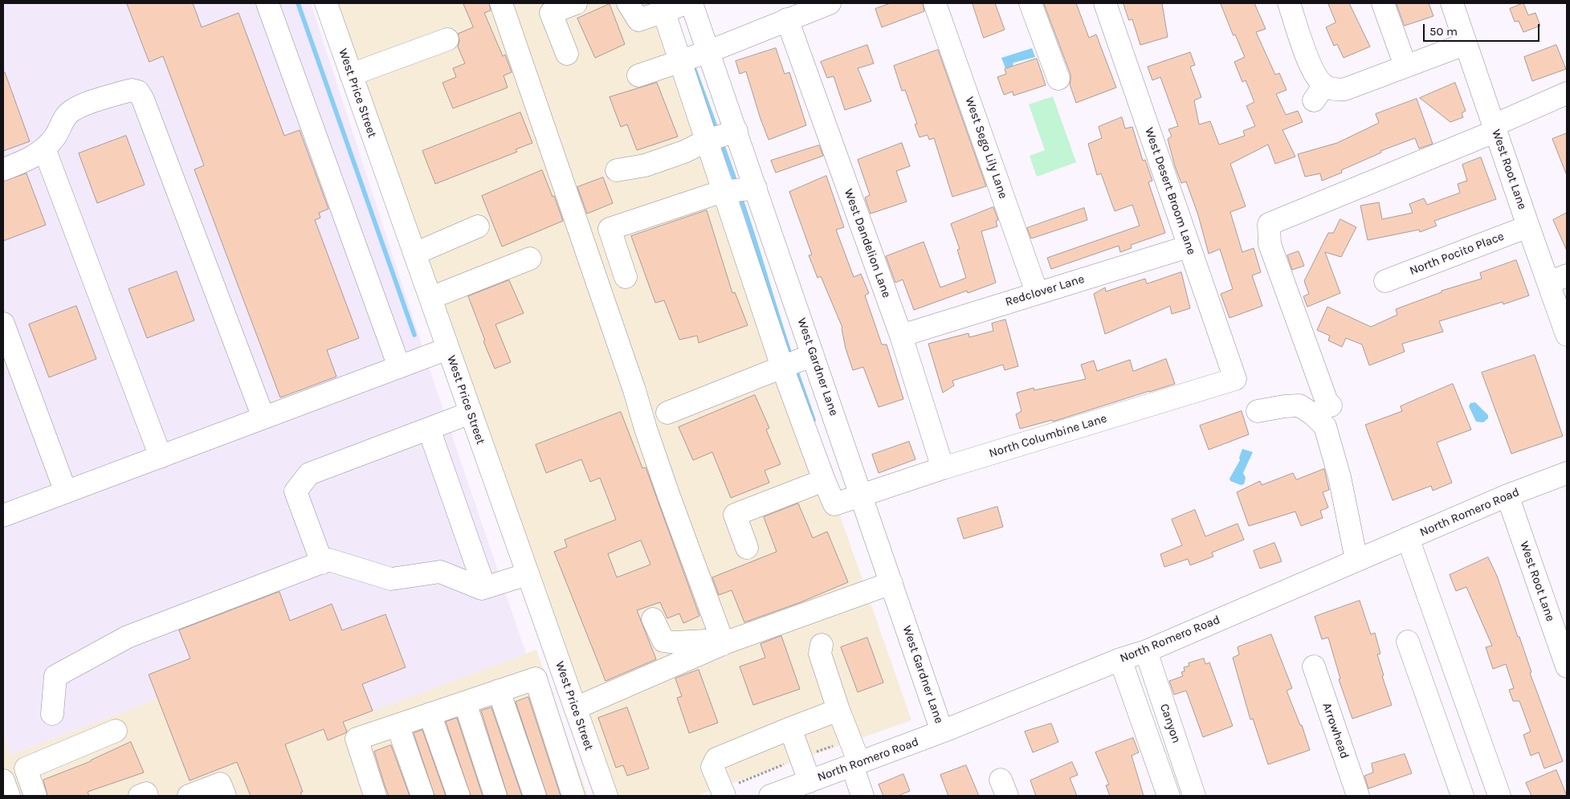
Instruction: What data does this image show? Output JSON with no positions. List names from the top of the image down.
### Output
{
  "streets": {
    "street": [
      "West Price Street",
      "West Sego Lily Lane",
      "West Root Lane",
      "West Desert Broom Lane",
      "West Dandelion Lane",
      "North Pocito Place",
      "Redclover Lane",
      "West Gardner Lane",
      "North Columbine Lane",
      "North Romero Road",
      "Canyon",
      "Arrowhead"
    ]
  },
  "crossings": [
    ["West Sego Lily Lane", "Redclover Lane"],
    ["West Root Lane", "North Pocito Place"],
    ["West Root Lane", "North Romero Road"],
    ["West Desert Broom Lane", "Redclover Lane"],
    ["West Desert Broom Lane", "North Columbine Lane"],
    ["West Dandelion Lane", "Redclover Lane"],
    ["West Dandelion Lane", "North Columbine Lane"],
    ["West Gardner Lane", "North Columbine Lane"],
    ["West Gardner Lane", "North Romero Road"],
    ["North Romero Road", "Canyon"]
  ],
  "scale_bar": "50 m"
}
